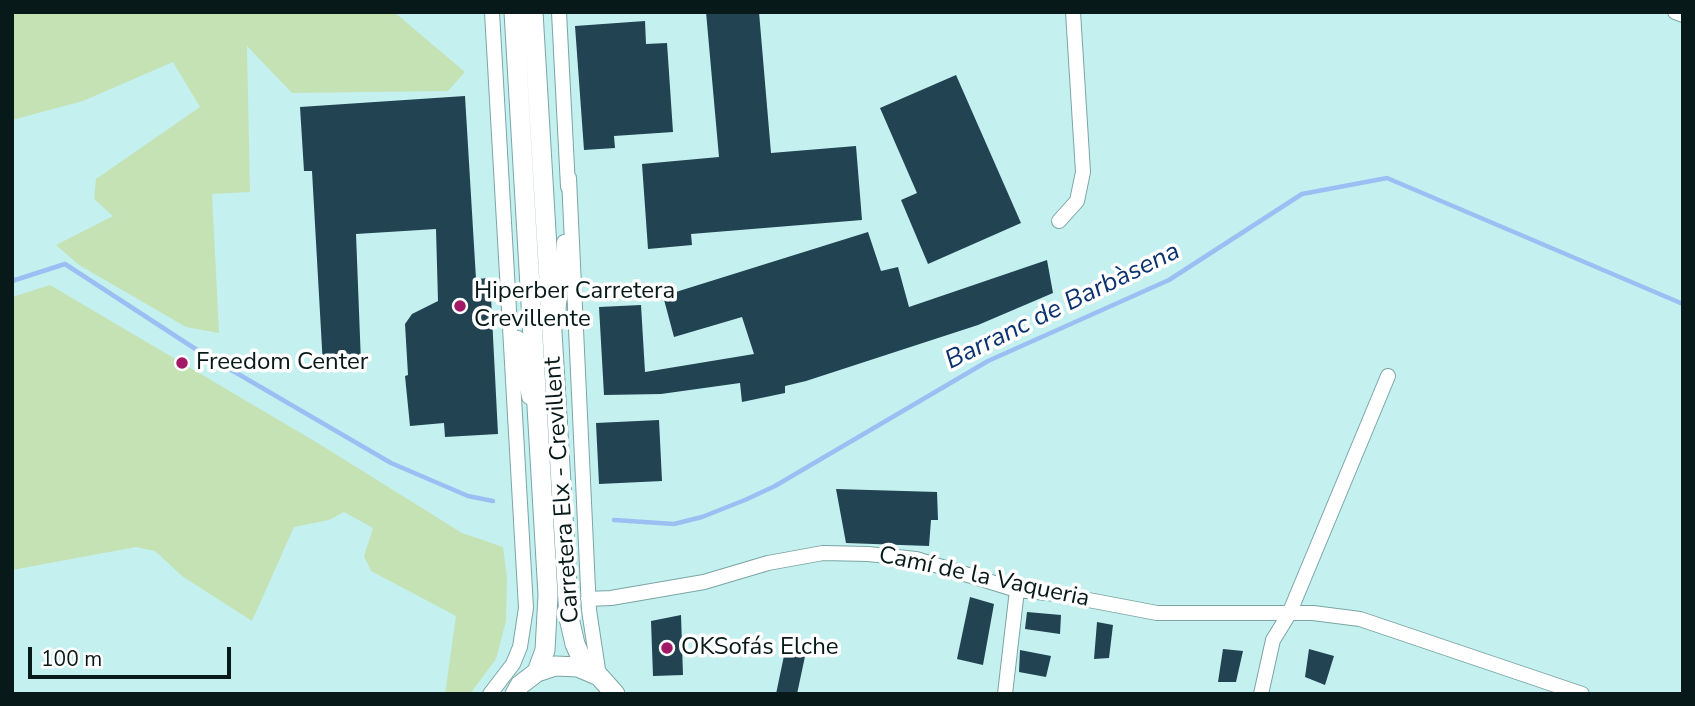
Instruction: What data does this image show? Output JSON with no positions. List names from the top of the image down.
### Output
{
  "streets": {
    "highway": ["Carretera Elx - Crevillent"],
    "street": ["Camí de la Vaqueria"]
  },
  "water": ["Barranc de Barbàsena"],
  "places": ["Hiperber Carretera Crevillente", "Freedom Center", "OKSofás Elche"],
  "scale_bar": "100 m"
}
